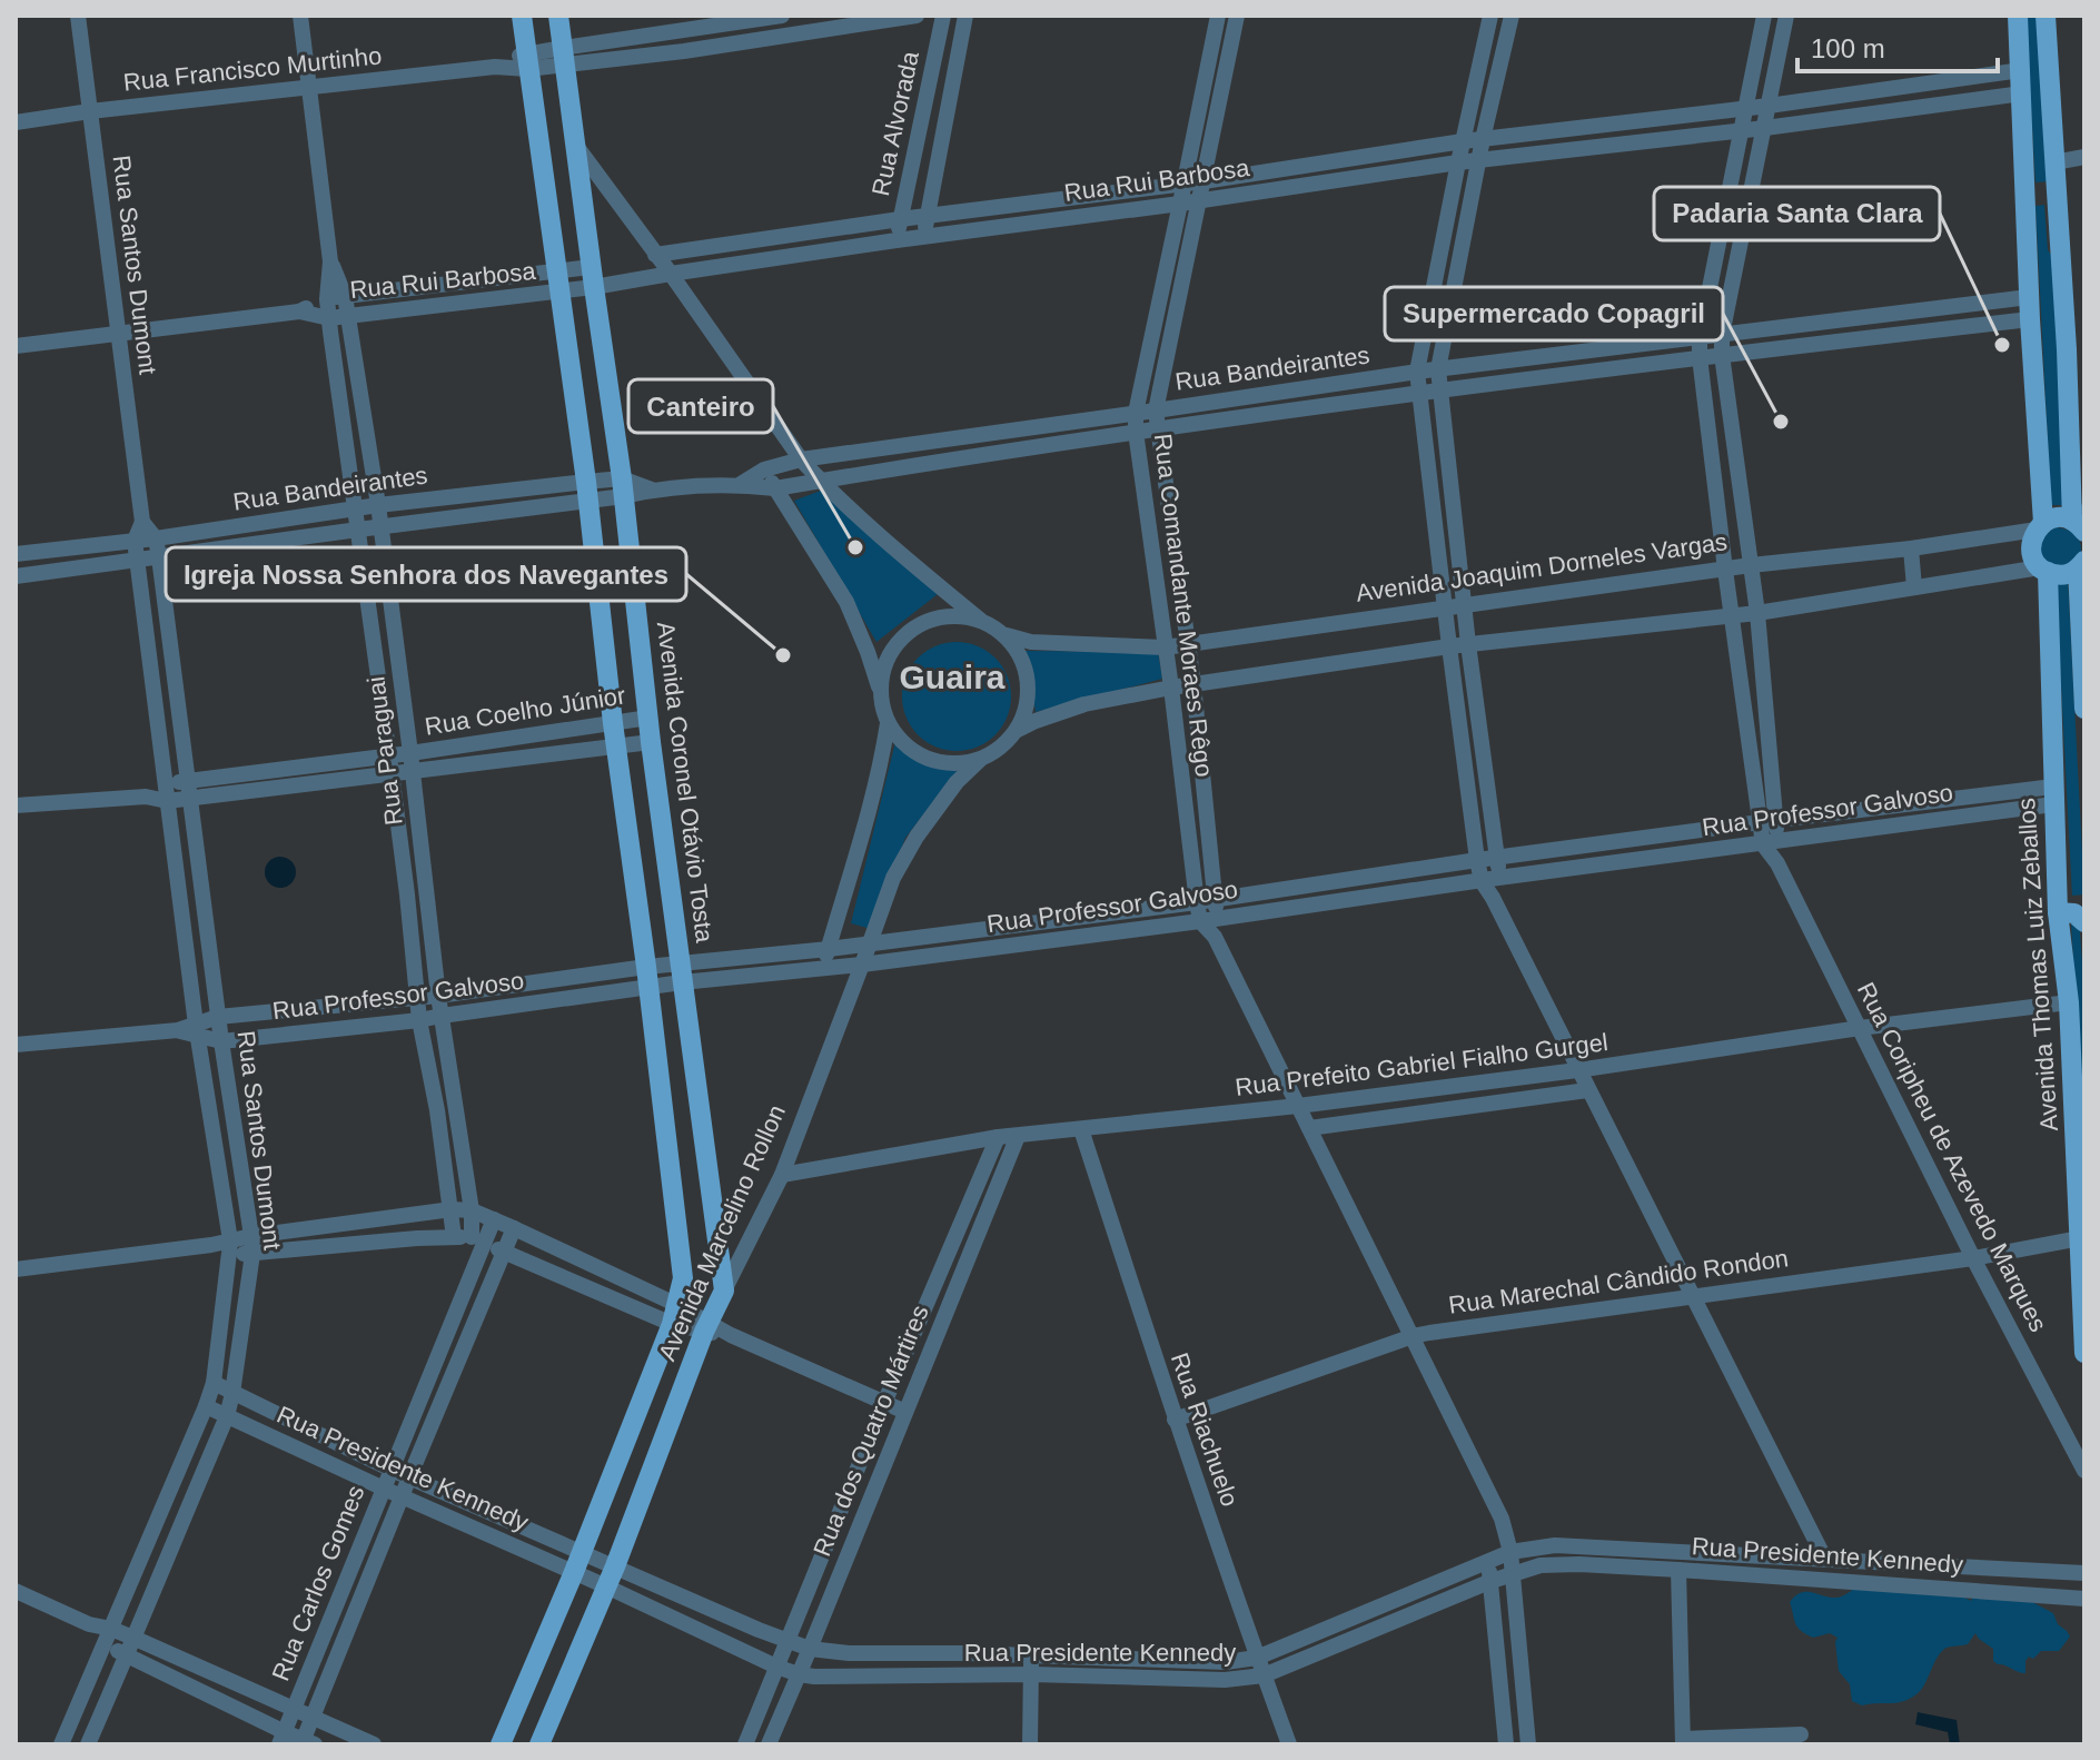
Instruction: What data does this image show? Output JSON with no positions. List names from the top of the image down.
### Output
{
  "streets": {
    "main road": [
      "Avenida Joaquim Dorneles Vargas",
      "Avenida Coronel Otávio Tosta",
      "Avenida Thomas Luiz Zeballos",
      "Avenida Marcelino Rollon"
    ],
    "street": [
      "Rua Francisco Murtinho",
      "Rua Alvorada",
      "Rua Rui Barbosa",
      "Rua Santos Dumont",
      "Rua Bandeirantes",
      "Rua Comandante Moraes Rêgo",
      "Rua Coelho Júnior",
      "Rua Paraguai",
      "Rua Professor Galvoso",
      "Rua Prefeito Gabriel Fialho Gurgel",
      "Rua Coripheu de Azevedo Marques",
      "Rua Marechal Cândido Rondon",
      "Rua Riachuelo",
      "Rua dos Quatro Mártires",
      "Rua Presidente Kennedy",
      "Rua Carlos Gomes"
    ]
  },
  "crossings": [
    ["Rua Francisco Murtinho", "Rua Santos Dumont"],
    ["Rua Francisco Murtinho", "Rua Paraguai"],
    ["Rua Francisco Murtinho", "Avenida Coronel Otávio Tosta"],
    ["Rua Alvorada", "Rua Rui Barbosa"],
    ["Rua Rui Barbosa", "Rua Santos Dumont"],
    ["Rua Rui Barbosa", "Rua Comandante Moraes Rêgo"],
    ["Rua Rui Barbosa", "Rua Paraguai"],
    ["Rua Rui Barbosa", "Avenida Coronel Otávio Tosta"],
    ["Rua Rui Barbosa", "Avenida Thomas Luiz Zeballos"],
    ["Rua Rui Barbosa", "Rua Coripheu de Azevedo Marques"],
    ["Rua Santos Dumont", "Rua Bandeirantes"],
    ["Rua Santos Dumont", "Rua Coelho Júnior"],
    ["Rua Santos Dumont", "Rua Professor Galvoso"],
    ["Rua Santos Dumont", "Rua Presidente Kennedy"],
    ["Rua Bandeirantes", "Rua Comandante Moraes Rêgo"],
    ["Rua Bandeirantes", "Rua Paraguai"],
    ["Rua Bandeirantes", "Avenida Coronel Otávio Tosta"],
    ["Rua Bandeirantes", "Avenida Thomas Luiz Zeballos"],
    ["Rua Bandeirantes", "Rua Coripheu de Azevedo Marques"],
    ["Avenida Joaquim Dorneles Vargas", "Rua Comandante Moraes Rêgo"],
    ["Avenida Joaquim Dorneles Vargas", "Avenida Thomas Luiz Zeballos"],
    ["Avenida Joaquim Dorneles Vargas", "Rua Coripheu de Azevedo Marques"],
    ["Avenida Joaquim Dorneles Vargas", "Avenida Marcelino Rollon"],
    ["Rua Comandante Moraes Rêgo", "Rua Professor Galvoso"],
    ["Rua Coelho Júnior", "Rua Paraguai"],
    ["Rua Coelho Júnior", "Avenida Coronel Otávio Tosta"],
    ["Rua Paraguai", "Rua Professor Galvoso"],
    ["Rua Paraguai", "Rua Carlos Gomes"],
    ["Avenida Coronel Otávio Tosta", "Rua Professor Galvoso"],
    ["Avenida Coronel Otávio Tosta", "Avenida Marcelino Rollon"],
    ["Rua Professor Galvoso", "Avenida Thomas Luiz Zeballos"],
    ["Rua Professor Galvoso", "Rua Coripheu de Azevedo Marques"],
    ["Rua Professor Galvoso", "Avenida Marcelino Rollon"],
    ["Avenida Thomas Luiz Zeballos", "Rua Prefeito Gabriel Fialho Gurgel"],
    ["Avenida Thomas Luiz Zeballos", "Rua Marechal Cândido Rondon"],
    ["Rua Prefeito Gabriel Fialho Gurgel", "Rua Coripheu de Azevedo Marques"],
    ["Rua Prefeito Gabriel Fialho Gurgel", "Avenida Marcelino Rollon"],
    ["Rua Prefeito Gabriel Fialho Gurgel", "Rua Riachuelo"],
    ["Rua Prefeito Gabriel Fialho Gurgel", "Rua dos Quatro Mártires"],
    ["Rua Coripheu de Azevedo Marques", "Rua Marechal Cândido Rondon"],
    ["Avenida Marcelino Rollon", "Rua Presidente Kennedy"],
    ["Rua Marechal Cândido Rondon", "Rua Riachuelo"],
    ["Rua Riachuelo", "Rua Presidente Kennedy"],
    ["Rua dos Quatro Mártires", "Rua Presidente Kennedy"],
    ["Rua Presidente Kennedy", "Rua Carlos Gomes"]
  ],
  "districts": ["Guaira"],
  "places": [
    "Padaria Santa Clara",
    "Supermercado Copagril",
    "Canteiro",
    "Igreja Nossa Senhora dos Navegantes"
  ],
  "scale_bar": "100 m"
}
